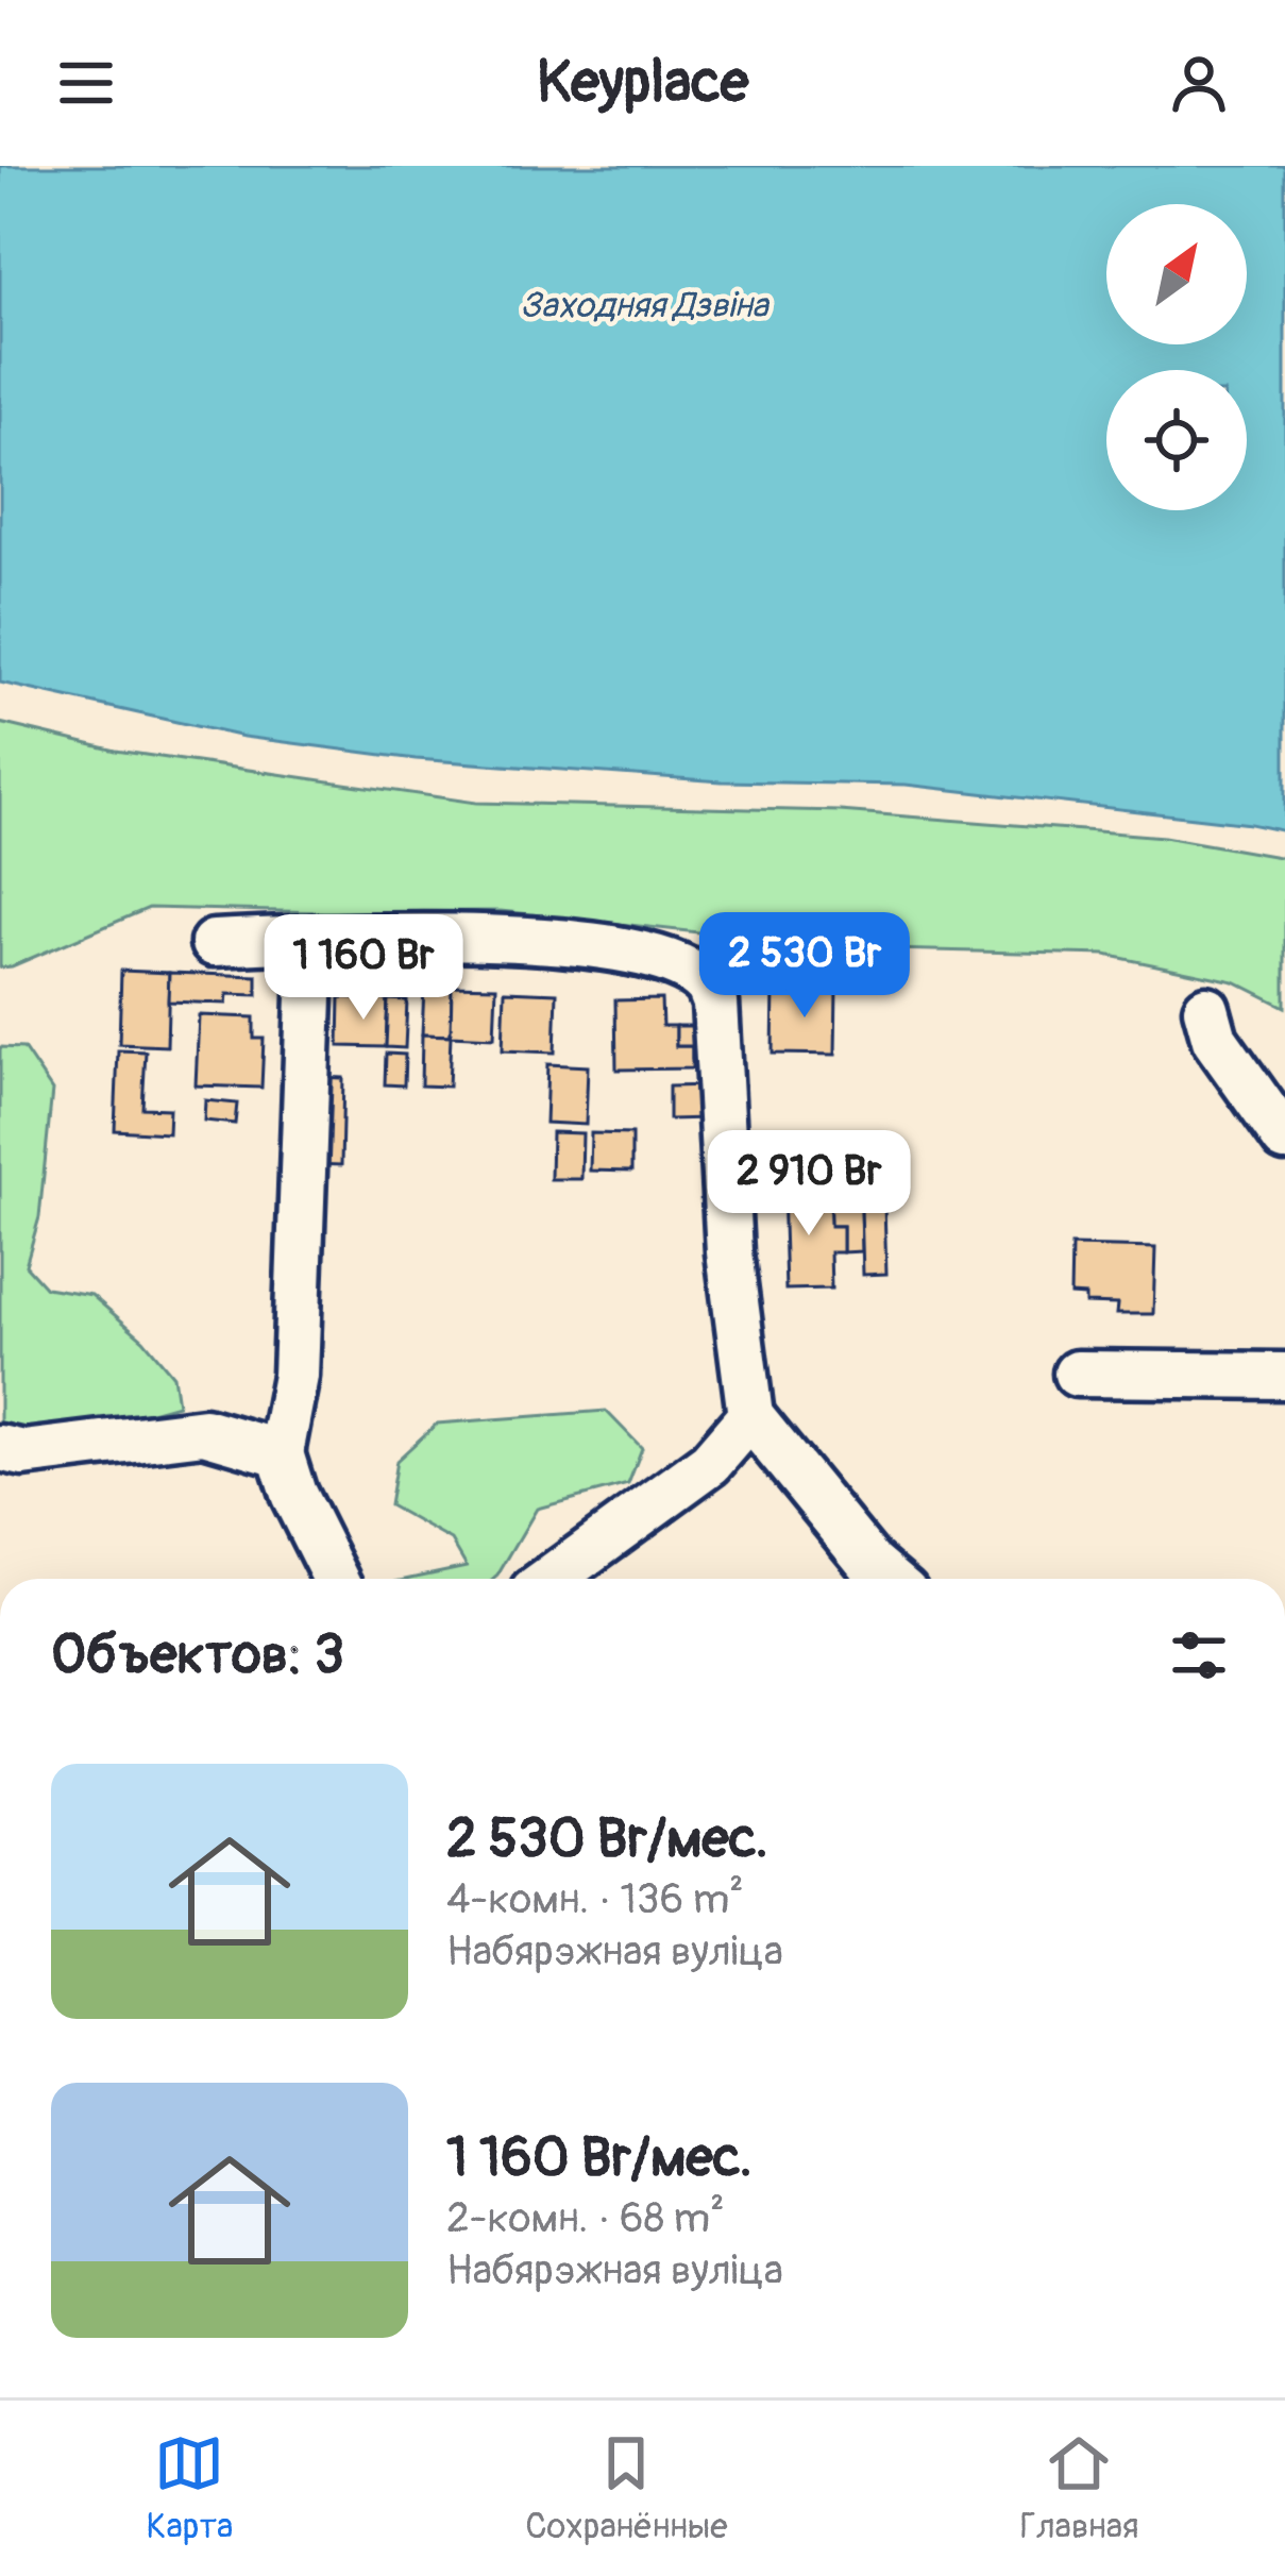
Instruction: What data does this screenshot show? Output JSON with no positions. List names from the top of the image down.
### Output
{
  "water": ["Заходняя Дзвіна"],
  "north": "top right",
  "page": {
    "header": "Keyplace",
    "price": ["2 530 Br", "1 160 Br", "2 910 Br"],
    "heading": "Объектов: 3",
    "list": [
      {
        "name": "2 530 Br/мес.",
        "note": "4-комн. · 136 m² · Набярэжная вуліца"
      },
      {
        "name": "1 160 Br/мес.",
        "note": "2-комн. · 68 m² · Набярэжная вуліца"
      }
    ],
    "tabs": ["Карта", "Сохранённые", "Главная"]
  }
}
